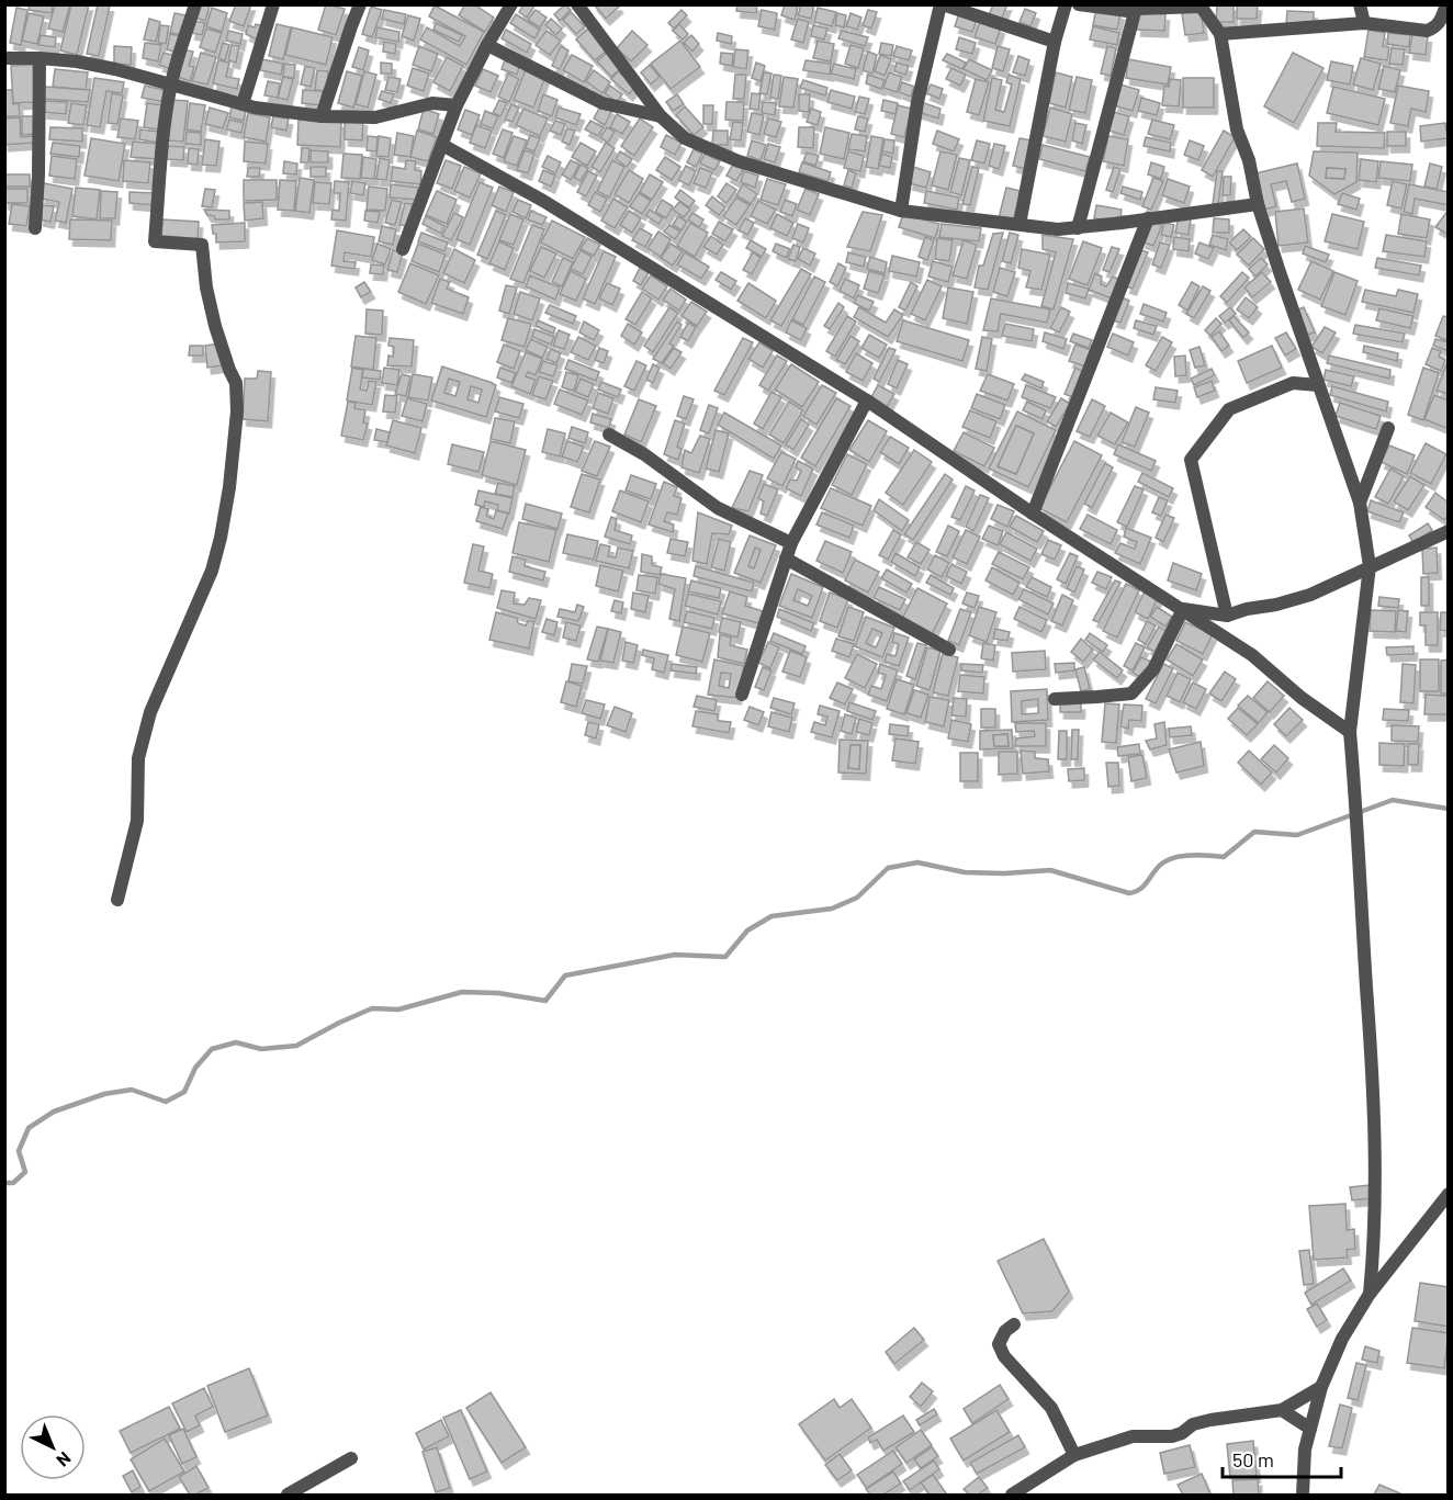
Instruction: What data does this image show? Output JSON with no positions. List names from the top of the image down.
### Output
{
  "scale_bar": "50 m",
  "north": "bottom right"
}
